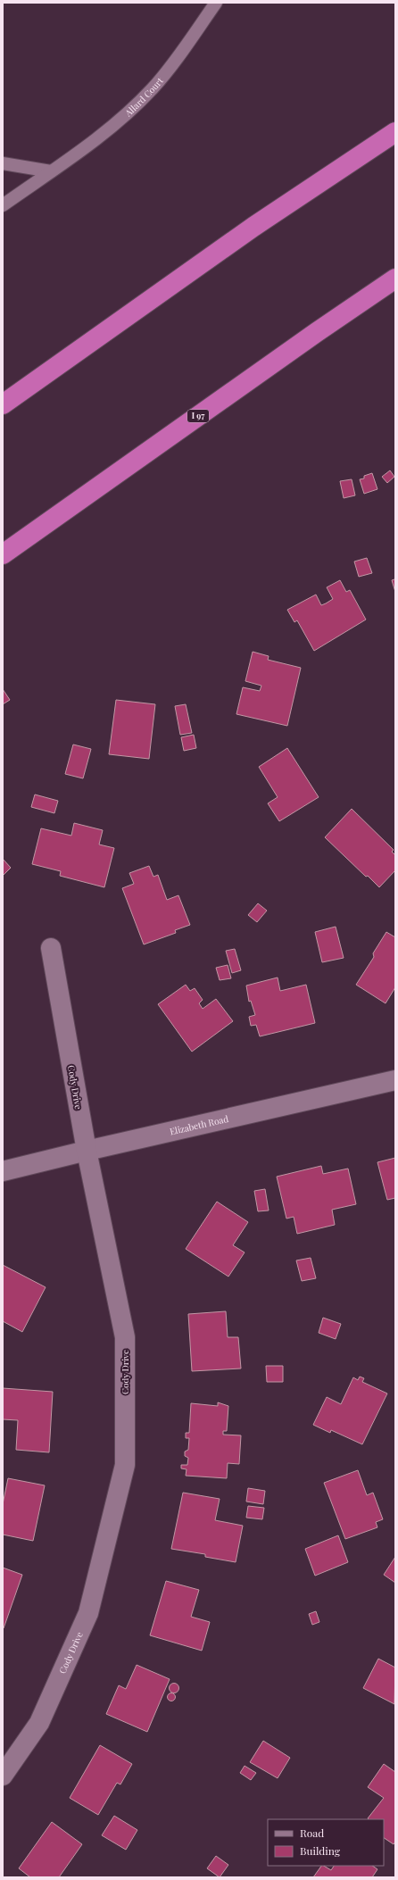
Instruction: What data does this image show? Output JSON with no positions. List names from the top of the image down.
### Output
{
  "streets": {
    "highway": ["I 97"],
    "street": ["Cody Drive", "Elizabeth Road"],
    "lane": ["Allard Court"]
  },
  "crossings": [
    ["Cody Drive", "Elizabeth Road"]
  ],
  "legend": ["Road", "Building"]
}
